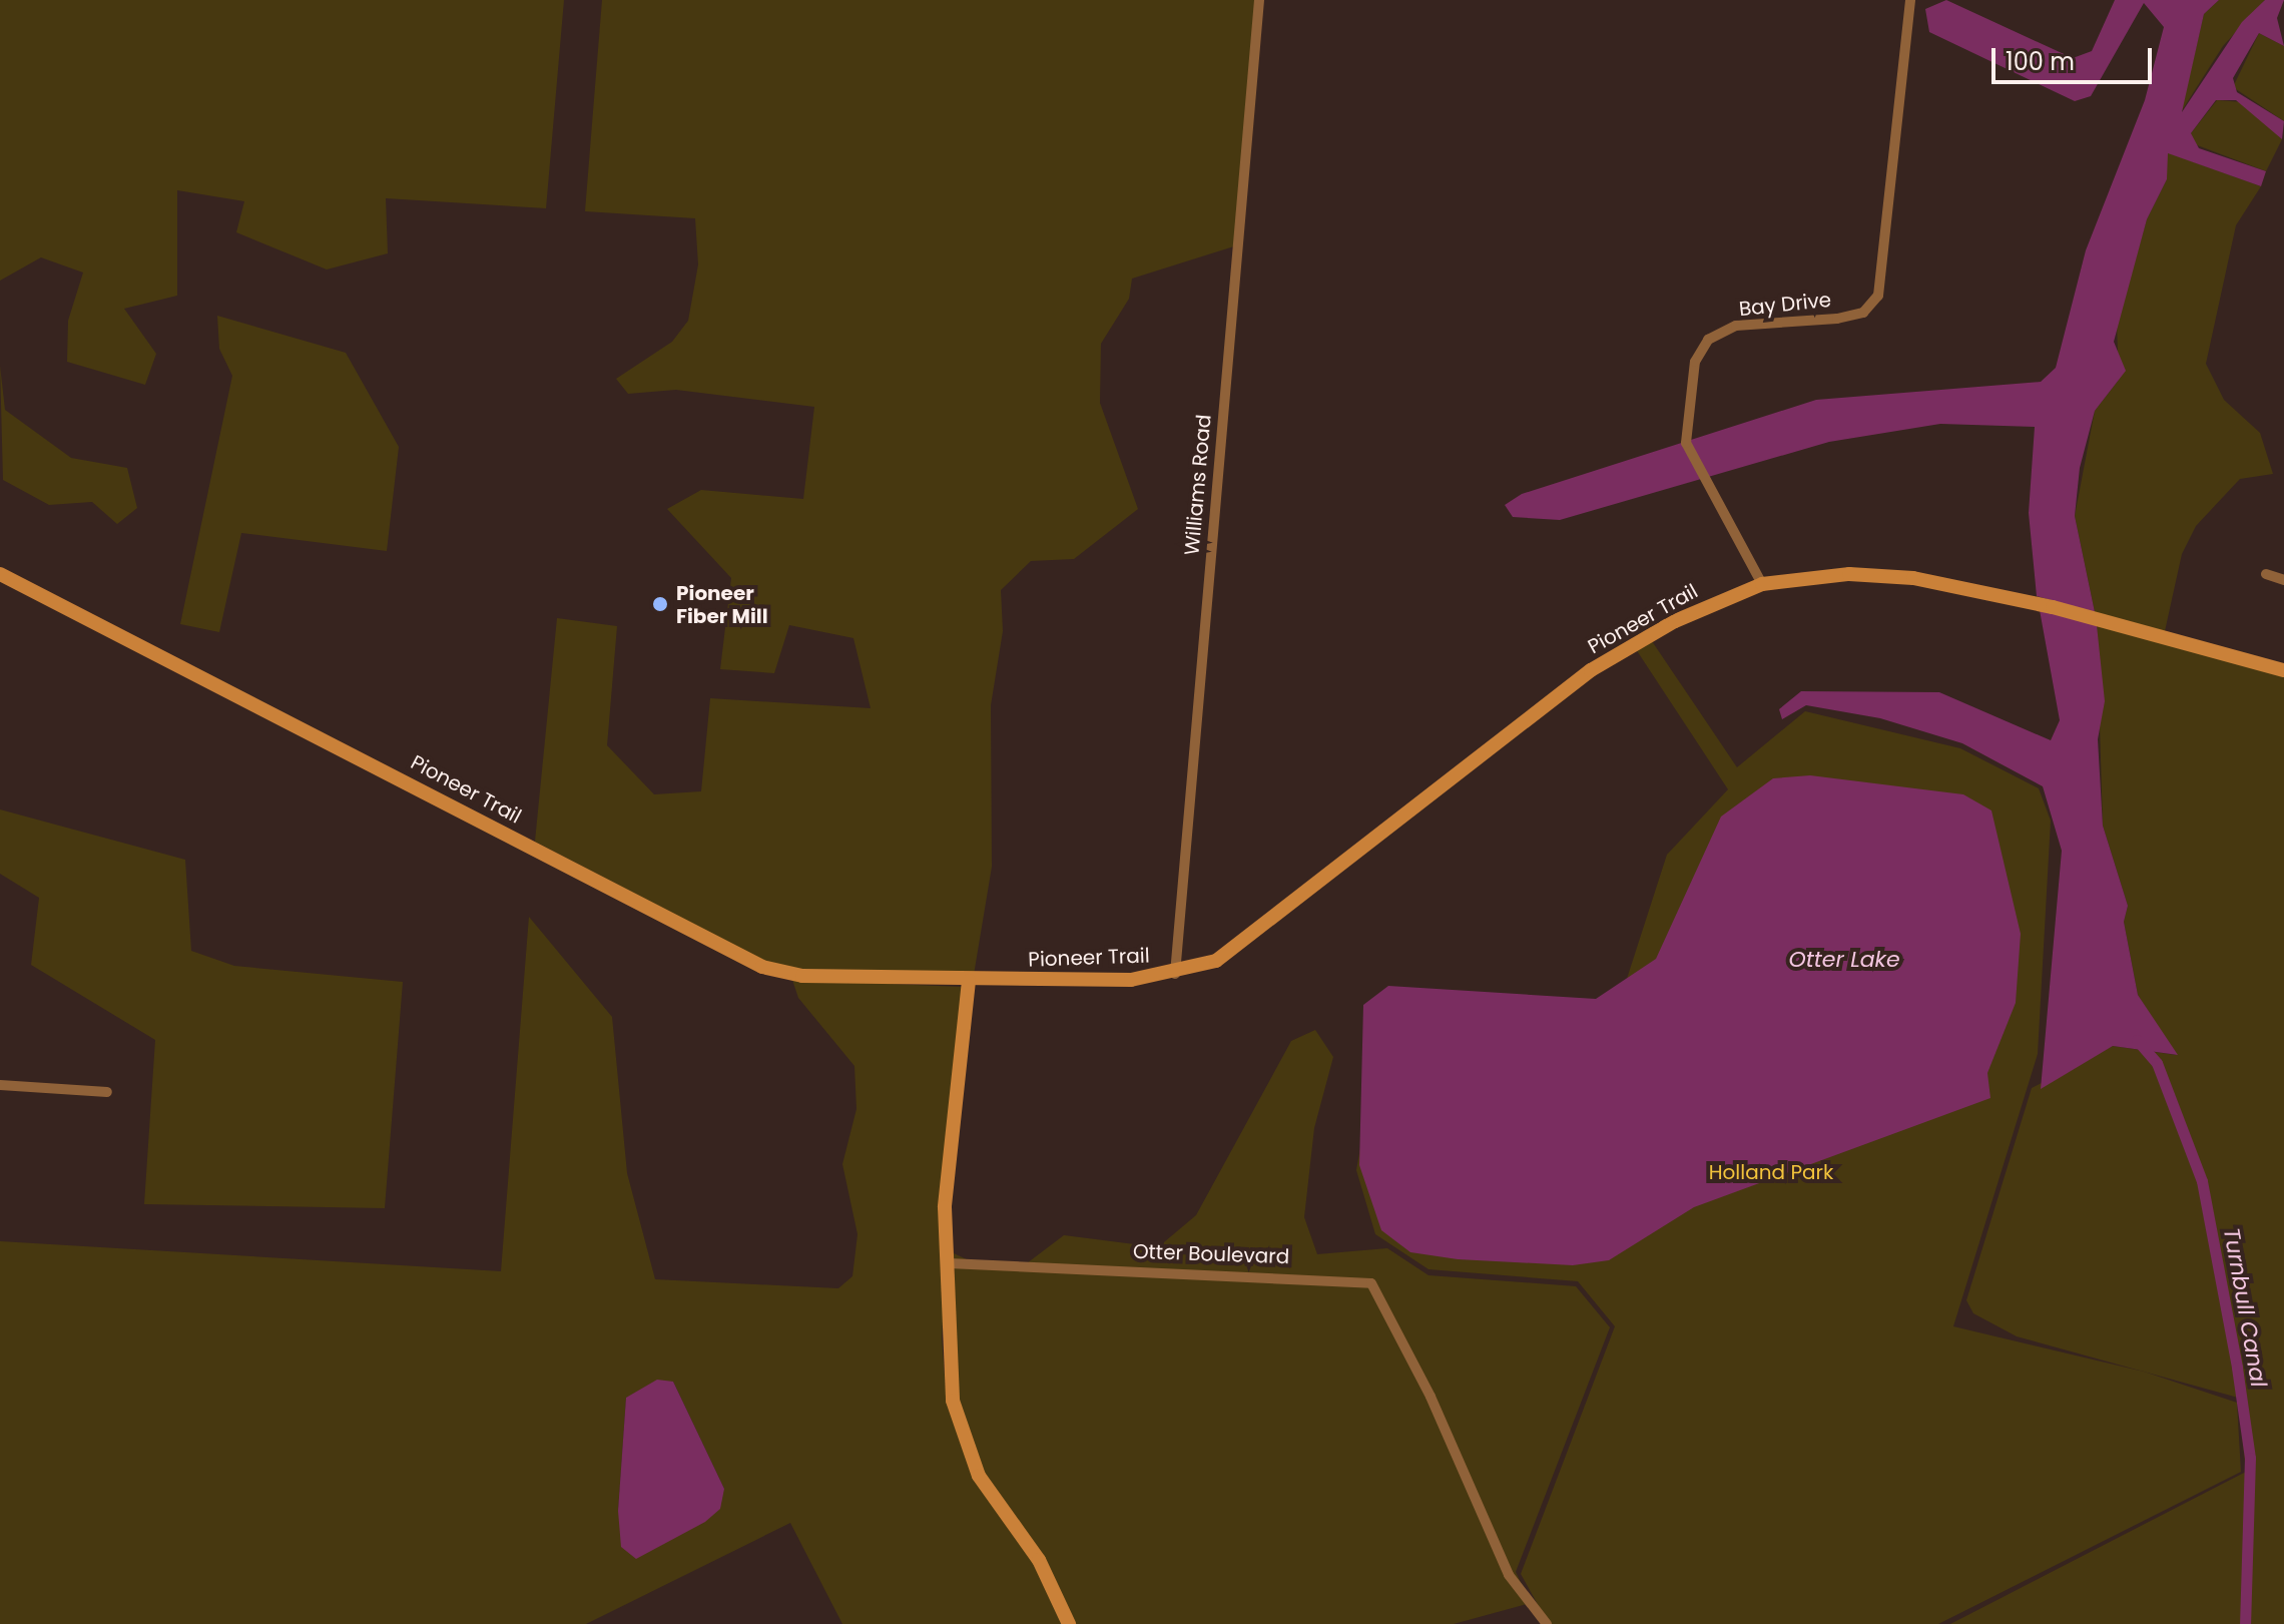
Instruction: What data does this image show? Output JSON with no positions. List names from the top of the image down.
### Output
{
  "streets": {
    "street": [
      "Bay Drive",
      "Williams Road",
      "Pioneer Trail",
      "Otter Boulevard"
    ]
  },
  "crossings": [
    ["Bay Drive", "Pioneer Trail"],
    ["Williams Road", "Pioneer Trail"]
  ],
  "water": ["Otter Lake", "Turnbull Canal"],
  "parks": ["Holland Park"],
  "places": ["Pioneer Fiber Mill"],
  "scale_bar": "100 m"
}
